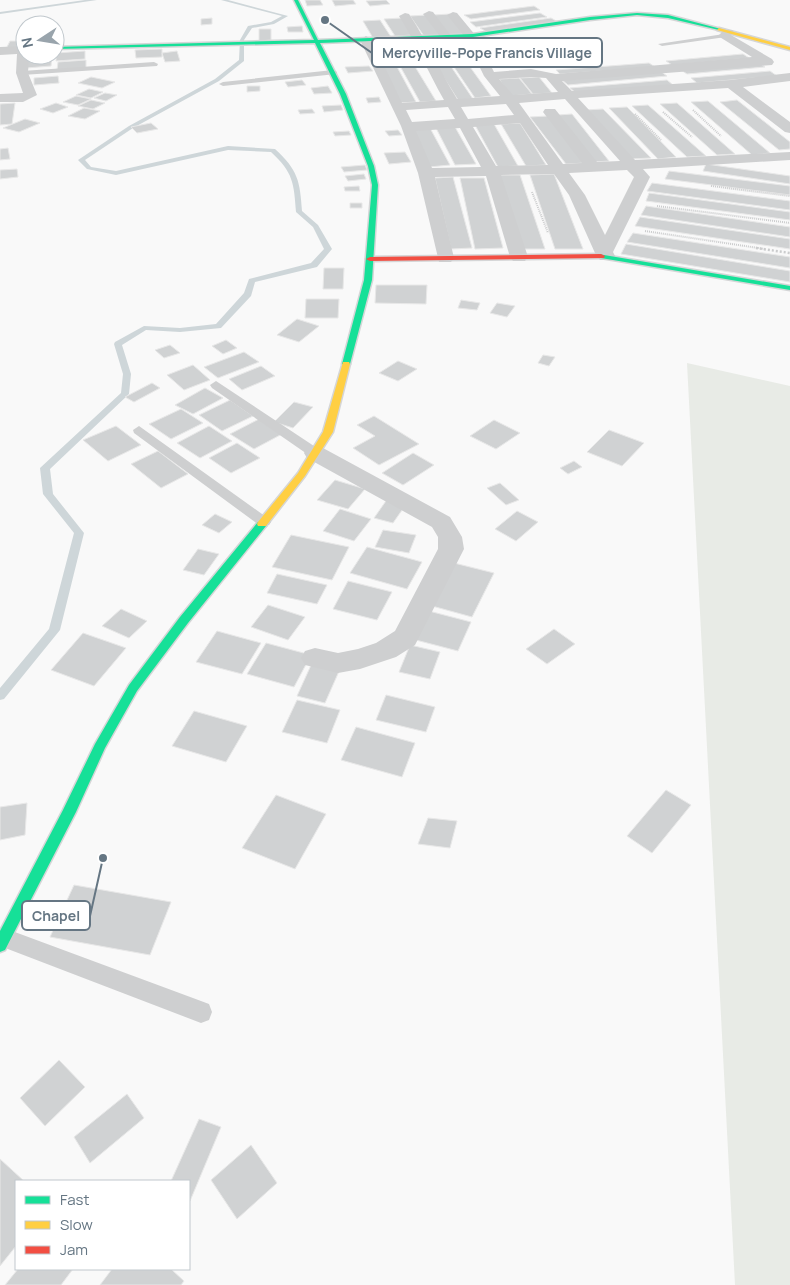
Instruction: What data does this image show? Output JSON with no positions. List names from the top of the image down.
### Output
{
  "places": ["Mercyville-Pope Francis Village", "Chapel"],
  "legend": ["Fast", "Slow", "Jam"],
  "north": "left"
}
